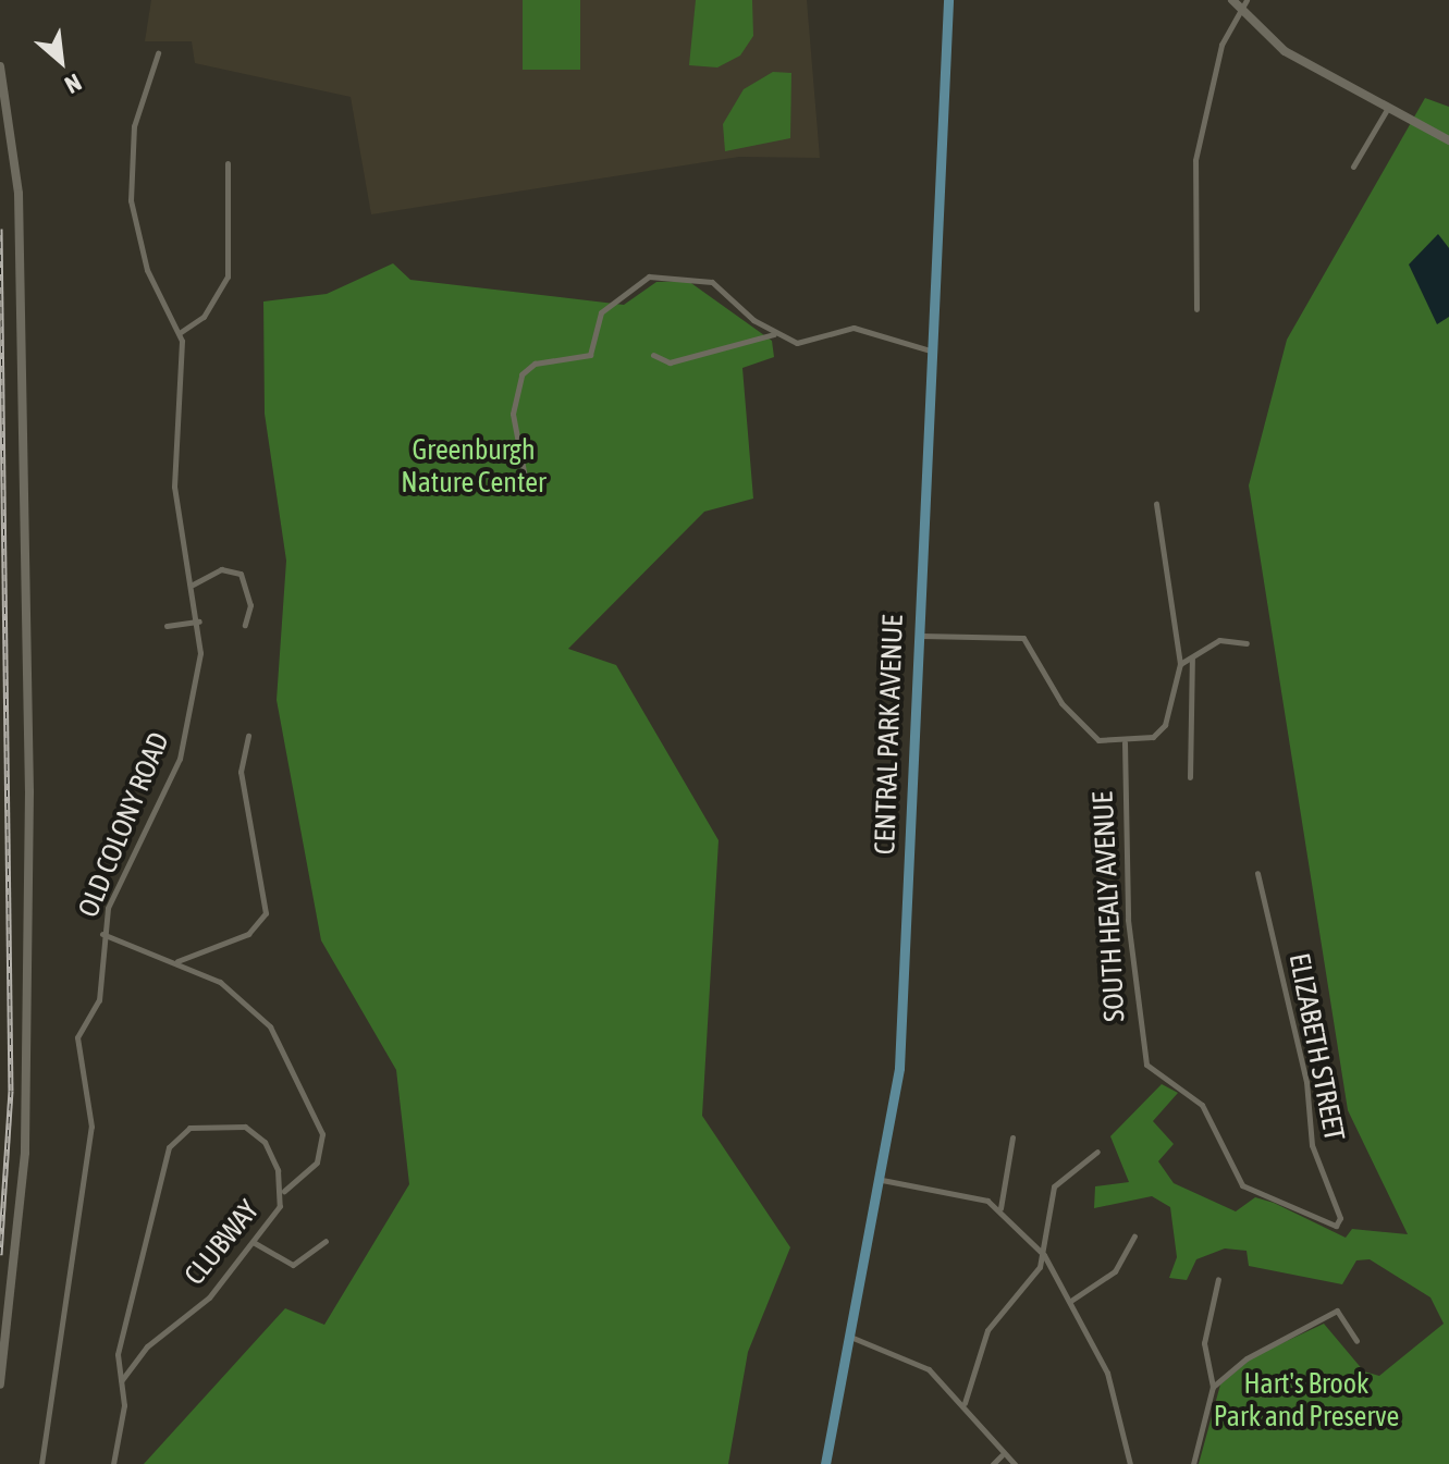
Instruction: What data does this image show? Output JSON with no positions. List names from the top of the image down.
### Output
{
  "streets": {
    "main road": ["CENTRAL PARK AVENUE"],
    "street": [
      "OLD COLONY ROAD",
      "SOUTH HEALY AVENUE",
      "ELIZABETH STREET",
      "CLUBWAY"
    ]
  },
  "crossings": [
    ["SOUTH HEALY AVENUE", "ELIZABETH STREET"]
  ],
  "parks": ["Greenburgh Nature Center", "Hart's Brook Park and Preserve"],
  "north": "bottom right"
}
